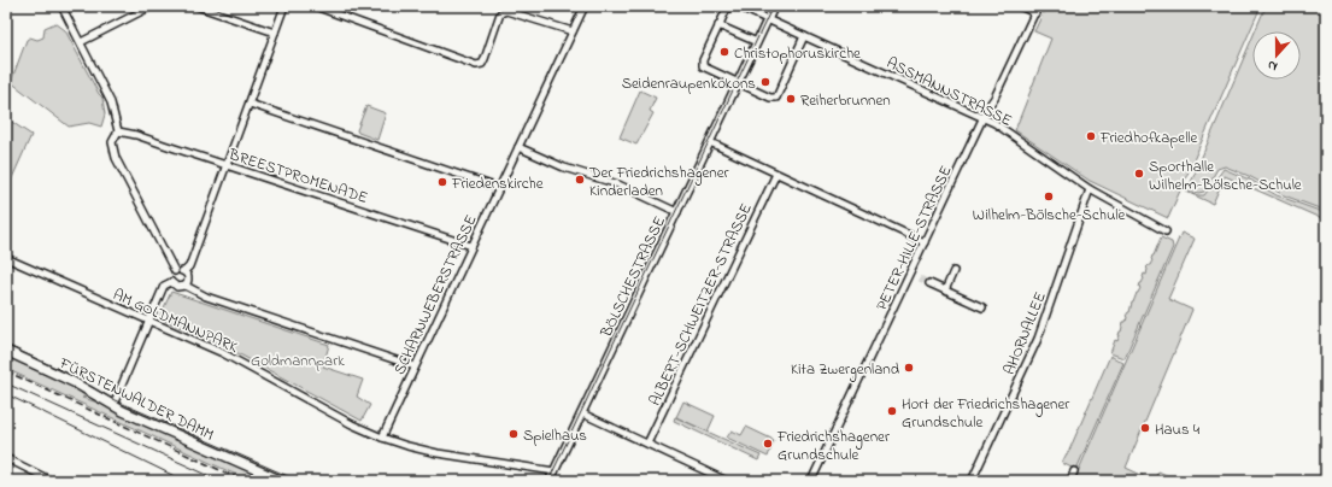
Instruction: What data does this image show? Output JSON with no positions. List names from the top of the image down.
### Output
{
  "streets": {
    "main road": ["FÜRSTENWALDER DAMM"],
    "street": [
      "ASSMANNSTRASSE",
      "BREESTPROMENADE",
      "PETER-HILLE-STRASSE",
      "BÖLSCHESTRASSE",
      "SCHARNWEBERSTRASSE",
      "ALBERT-SCHWEITZER-STRASSE",
      "AM GOLDMANNPARK",
      "AHORNALLEE"
    ]
  },
  "crossings": [
    ["ASSMANNSTRASSE", "PETER-HILLE-STRASSE"],
    ["ASSMANNSTRASSE", "BÖLSCHESTRASSE"],
    ["ASSMANNSTRASSE", "AHORNALLEE"],
    ["BREESTPROMENADE", "SCHARNWEBERSTRASSE"],
    ["BÖLSCHESTRASSE", "AM GOLDMANNPARK"],
    ["SCHARNWEBERSTRASSE", "AM GOLDMANNPARK"]
  ],
  "parks": ["Goldmannpark"],
  "places": [
    "Christophoruskirche",
    "Seidenraupenkokons",
    "Reiherbrunnen",
    "Friedhofkapelle",
    "Sporthalle Wilhelm-Bölsche-Schule",
    "Der Friedrichshagener Kinderladen",
    "Friedenskirche",
    "Wilhelm-Bölsche-Schule",
    "Kita Zwergenland",
    "Hort der Friedrichshagener Grundschule",
    "Haus 4",
    "Spielhaus",
    "Friedrichshagener Grundschule"
  ],
  "north": "bottom"
}
